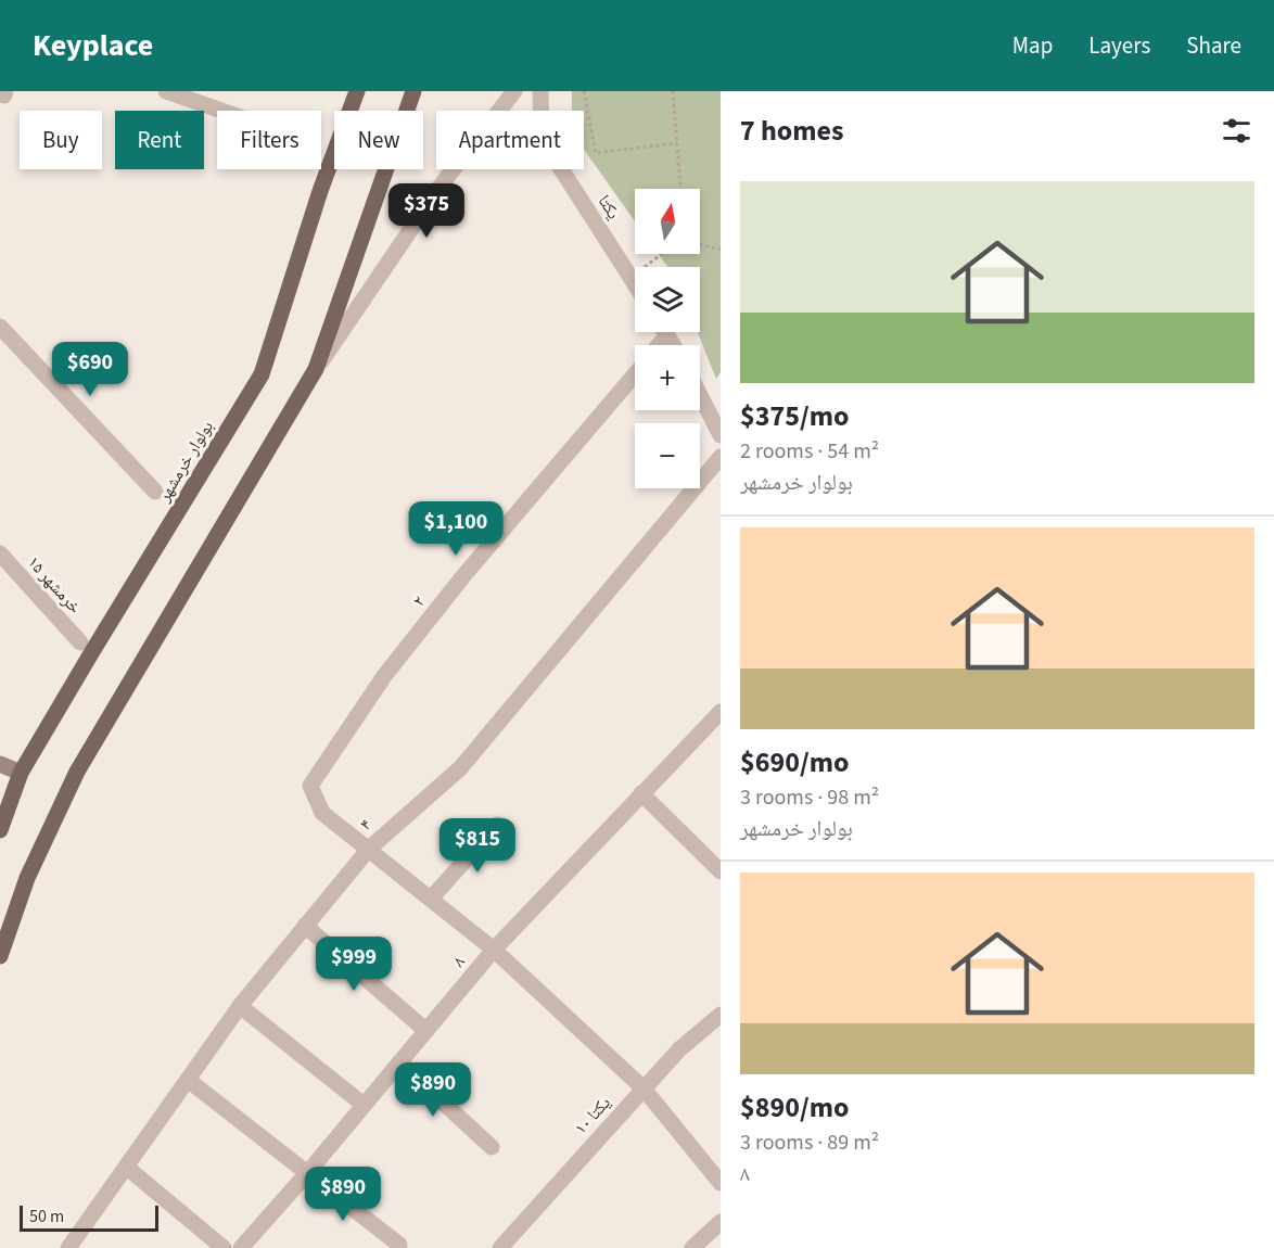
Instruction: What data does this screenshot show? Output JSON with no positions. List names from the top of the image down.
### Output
{
  "streets": {
    "main road": ["بولوار خرمشهر"],
    "street": [
      "یکتا",
      "۱۵ خرمشهر",
      "۲",
      "۴",
      "۸",
      "۱۰ یکتا"
    ]
  },
  "crossings": [
    ["۲", "۴"]
  ],
  "scale_bar": "50 m",
  "north": "top",
  "page": {
    "header": "Keyplace",
    "nav": ["Map", "Layers", "Share"],
    "heading": "7 homes",
    "chip": [
      "Buy",
      "Rent",
      "Filters",
      "New",
      "Apartment"
    ],
    "list": [
      {
        "name": "$375/mo",
        "note": "2 rooms · 54 m² · بولوار خرمشهر"
      },
      {
        "name": "$690/mo",
        "note": "3 rooms · 98 m² · بولوار خرمشهر"
      },
      {
        "name": "$890/mo",
        "note": "3 rooms · 89 m² · ۸"
      }
    ],
    "price": [
      "$375",
      "$690",
      "$1,100",
      "$815",
      "$999",
      "$890",
      "$890"
    ],
    "map_buttons": ["+", "−"],
    "scale": "50 m"
  }
}
